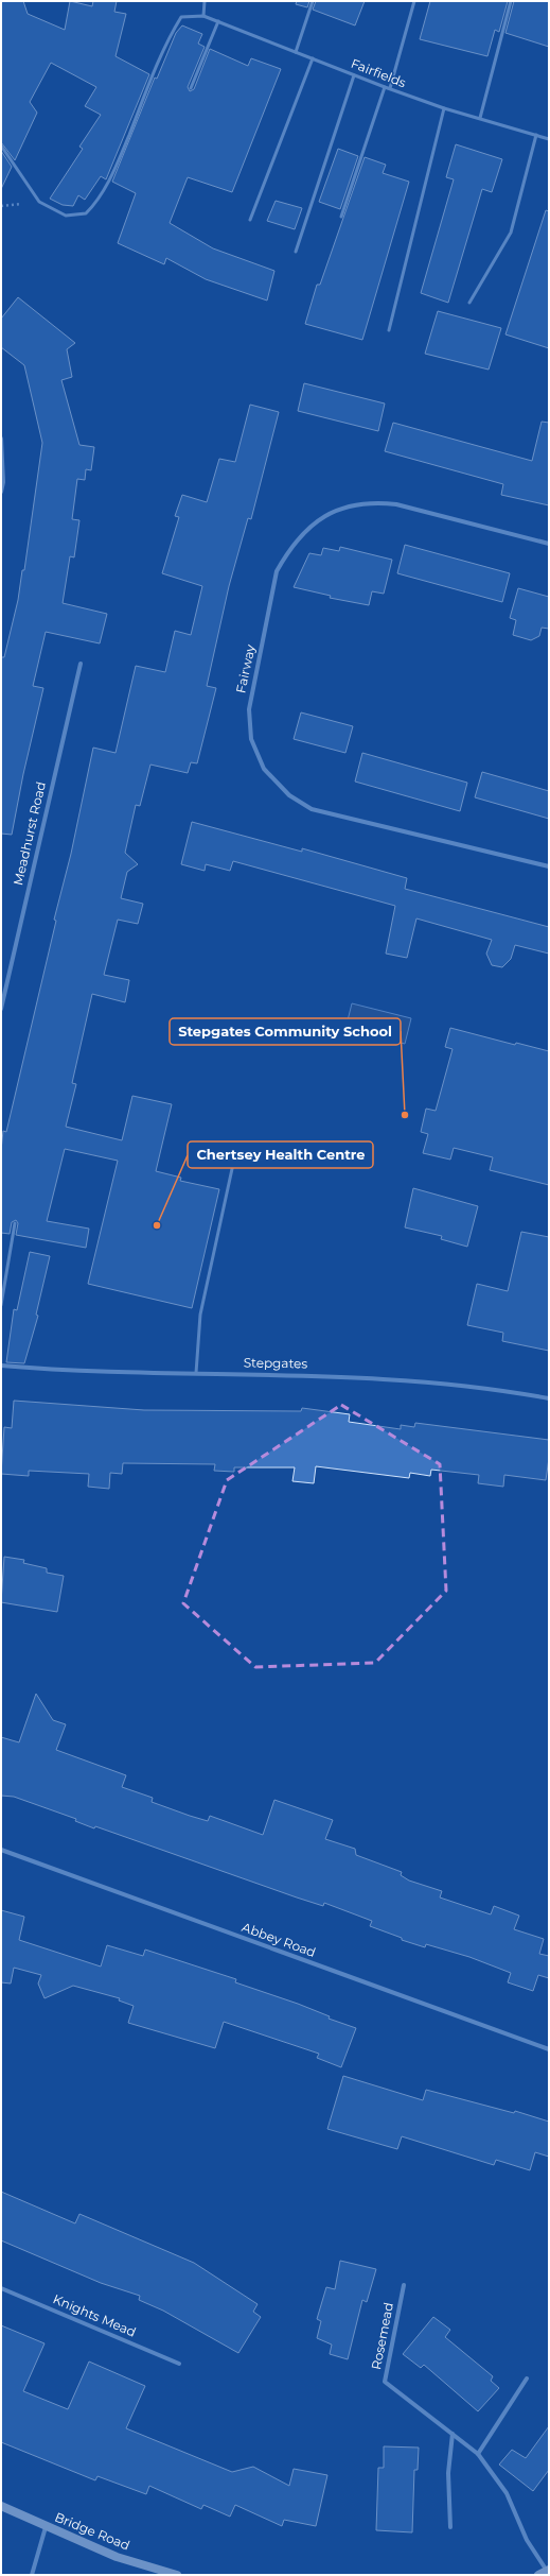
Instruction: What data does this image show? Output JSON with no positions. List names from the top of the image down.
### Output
{
  "streets": {
    "main road": ["Bridge Road"],
    "street": [
      "Fairway",
      "Meadhurst Road",
      "Stepgates",
      "Abbey Road",
      "Knights Mead",
      "Rosemead"
    ],
    "lane": ["Fairfields"]
  },
  "places": ["Stepgates Community School", "Chertsey Health Centre"]
}
